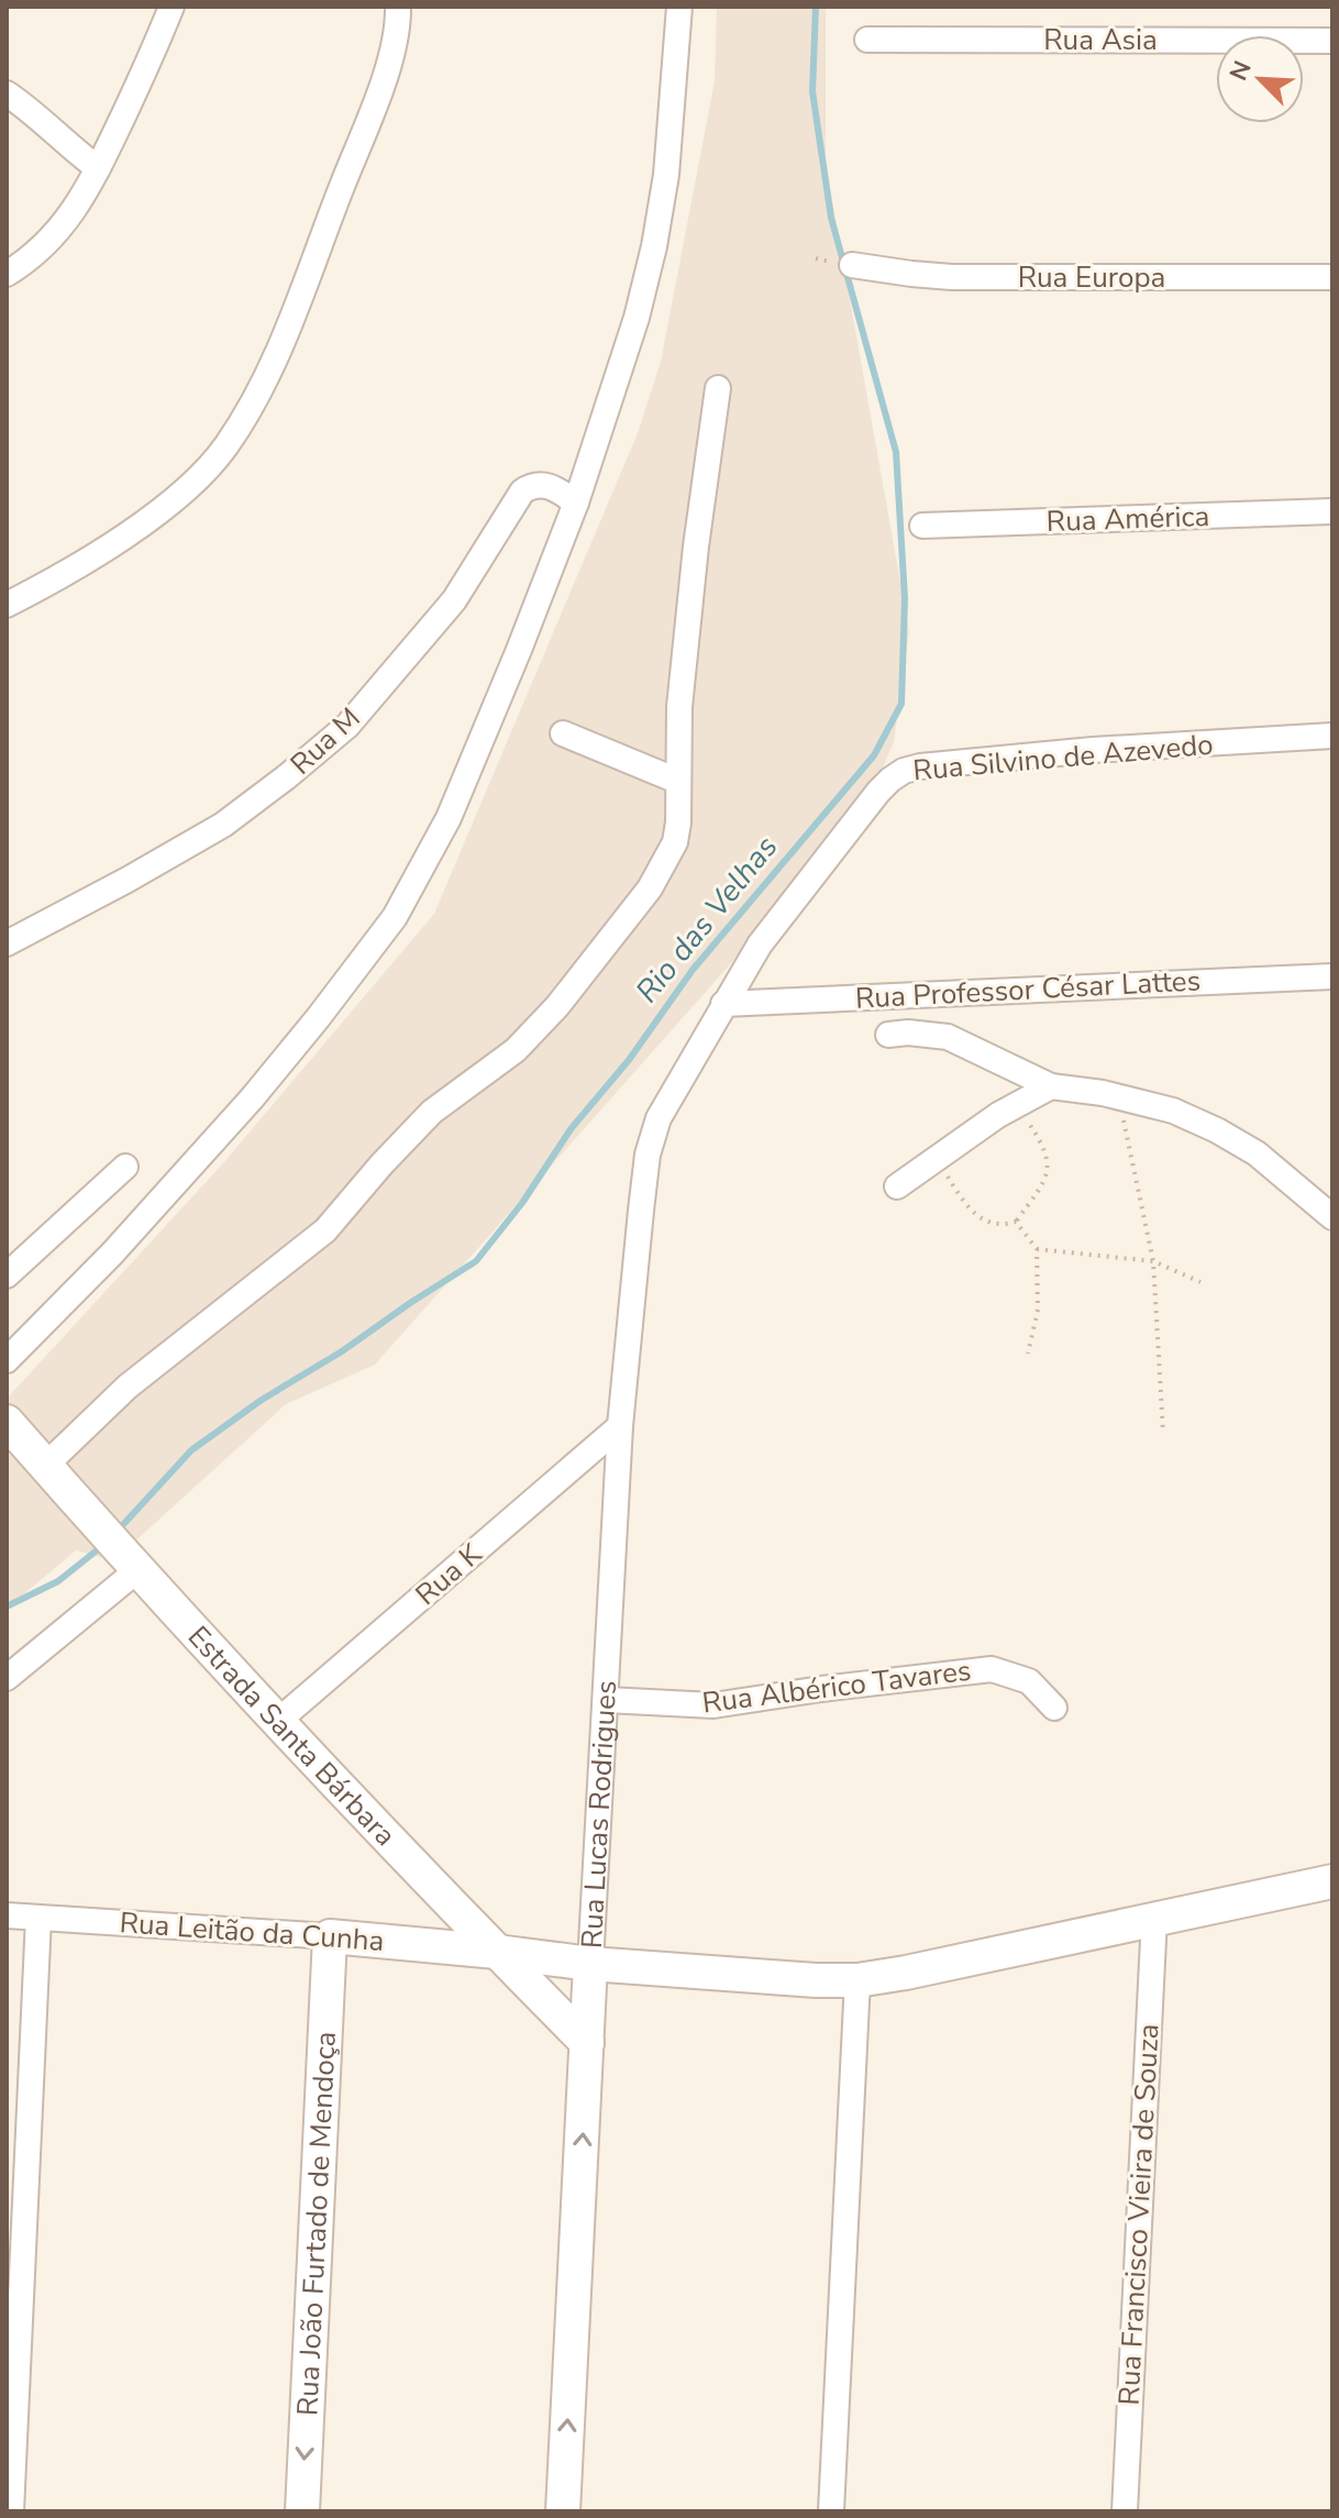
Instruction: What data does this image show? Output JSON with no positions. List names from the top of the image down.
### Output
{
  "streets": {
    "street": [
      "Rua Asia",
      "Rua Europa",
      "Rua América",
      "Rua M",
      "Rua Silvino de Azevedo",
      "Rua Professor César Lattes",
      "Rua K",
      "Rua Albérico Tavares",
      "Estrada Santa Bárbara",
      "Rua Lucas Rodrigues",
      "Rua Leitão da Cunha",
      "Rua Francisco Vieira de Souza",
      "Rua João Furtado de Mendoça"
    ]
  },
  "crossings": [
    ["Rua Silvino de Azevedo", "Rua Professor César Lattes"],
    ["Rua Silvino de Azevedo", "Rua Lucas Rodrigues"],
    ["Rua K", "Estrada Santa Bárbara"],
    ["Rua K", "Rua Lucas Rodrigues"],
    ["Rua Albérico Tavares", "Rua Lucas Rodrigues"],
    ["Estrada Santa Bárbara", "Rua Lucas Rodrigues"],
    ["Estrada Santa Bárbara", "Rua Leitão da Cunha"],
    ["Rua Lucas Rodrigues", "Rua Leitão da Cunha"],
    ["Rua Leitão da Cunha", "Rua Francisco Vieira de Souza"],
    ["Rua Leitão da Cunha", "Rua João Furtado de Mendoça"]
  ],
  "water": ["Rio das Velhas"],
  "north": "top left"
}
